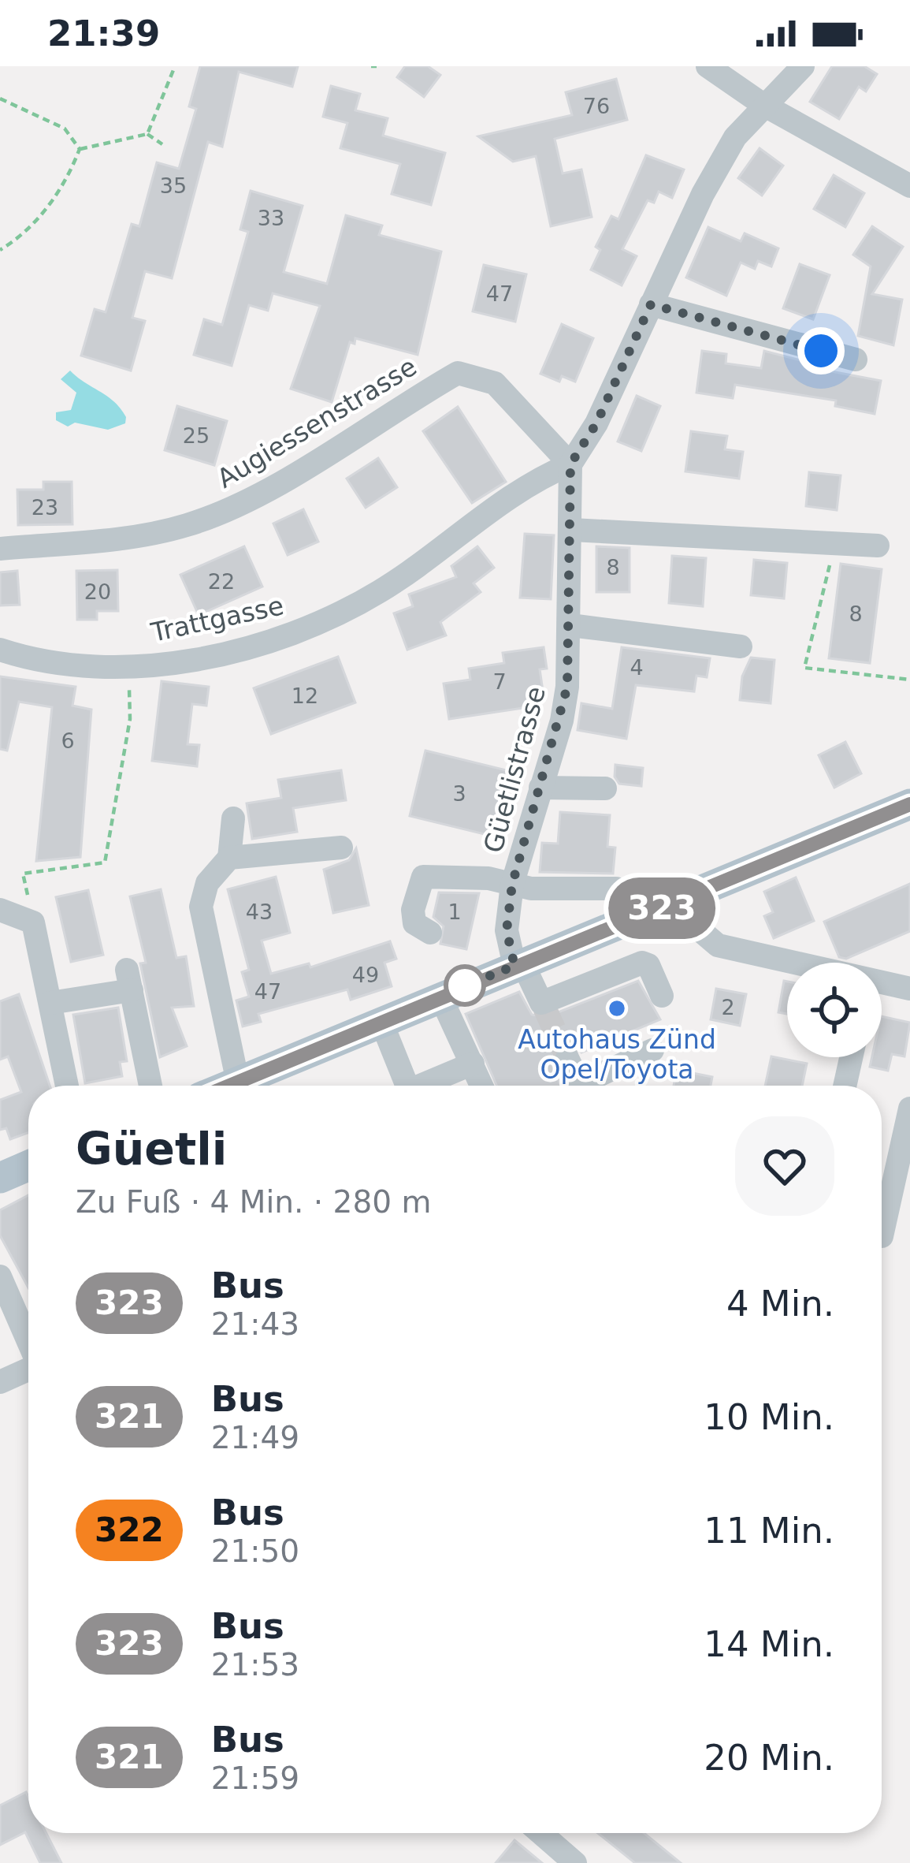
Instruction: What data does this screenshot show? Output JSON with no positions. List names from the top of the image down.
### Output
{
  "streets": {
    "street": ["Augiessenstrasse", "Trattgasse", "Güetlistrasse"]
  },
  "crossings": [
    ["Augiessenstrasse", "Trattgasse"],
    ["Augiessenstrasse", "Güetlistrasse"],
    ["Trattgasse", "Güetlistrasse"]
  ],
  "places": ["Autohaus Zünd Opel/Toyota"],
  "lines": ["bus line 323"],
  "house_numbers": [
    "76",
    "35",
    "33",
    "47",
    "25",
    "23",
    "8",
    "22",
    "20",
    "8",
    "4",
    "7",
    "12",
    "6",
    "3",
    "43",
    "1",
    "49",
    "47",
    "2"
  ],
  "page": {
    "status": "21:39",
    "on_map": "323",
    "heading": ["Güetli", "Zu Fuß · 4 Min. · 280 m"],
    "list": [
      {
        "mark": "323",
        "name": "Bus",
        "note": "21:43",
        "value": "4 Min."
      },
      {
        "mark": "321",
        "name": "Bus",
        "note": "21:49",
        "value": "10 Min."
      },
      {
        "mark": "322",
        "name": "Bus",
        "note": "21:50",
        "value": "11 Min."
      },
      {
        "mark": "323",
        "name": "Bus",
        "note": "21:53",
        "value": "14 Min."
      },
      {
        "mark": "321",
        "name": "Bus",
        "note": "21:59",
        "value": "20 Min."
      }
    ]
  }
}
